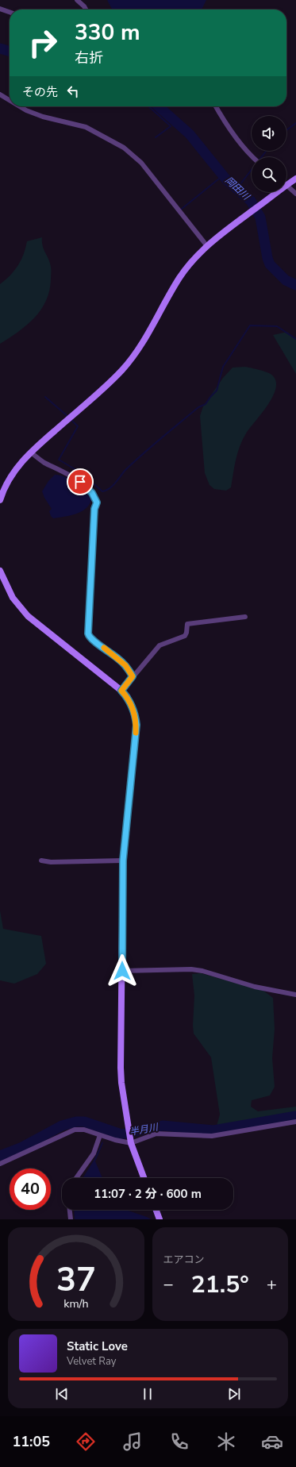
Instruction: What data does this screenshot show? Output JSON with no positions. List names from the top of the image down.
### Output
{
  "water": ["岡田川", "半月川"],
  "page": {
    "turn": ["330 m", "右折"],
    "then": "その先",
    "limit": "40",
    "trip": "11:07 · 2 分 · 600 m",
    "tile": "エアコン",
    "heat": ["−", "21.5°", "+"],
    "song": ["Static Love", "Velvet Ray"],
    "tabs": "11:05",
    "gauge": ["37", "km/h"]
  }
}
